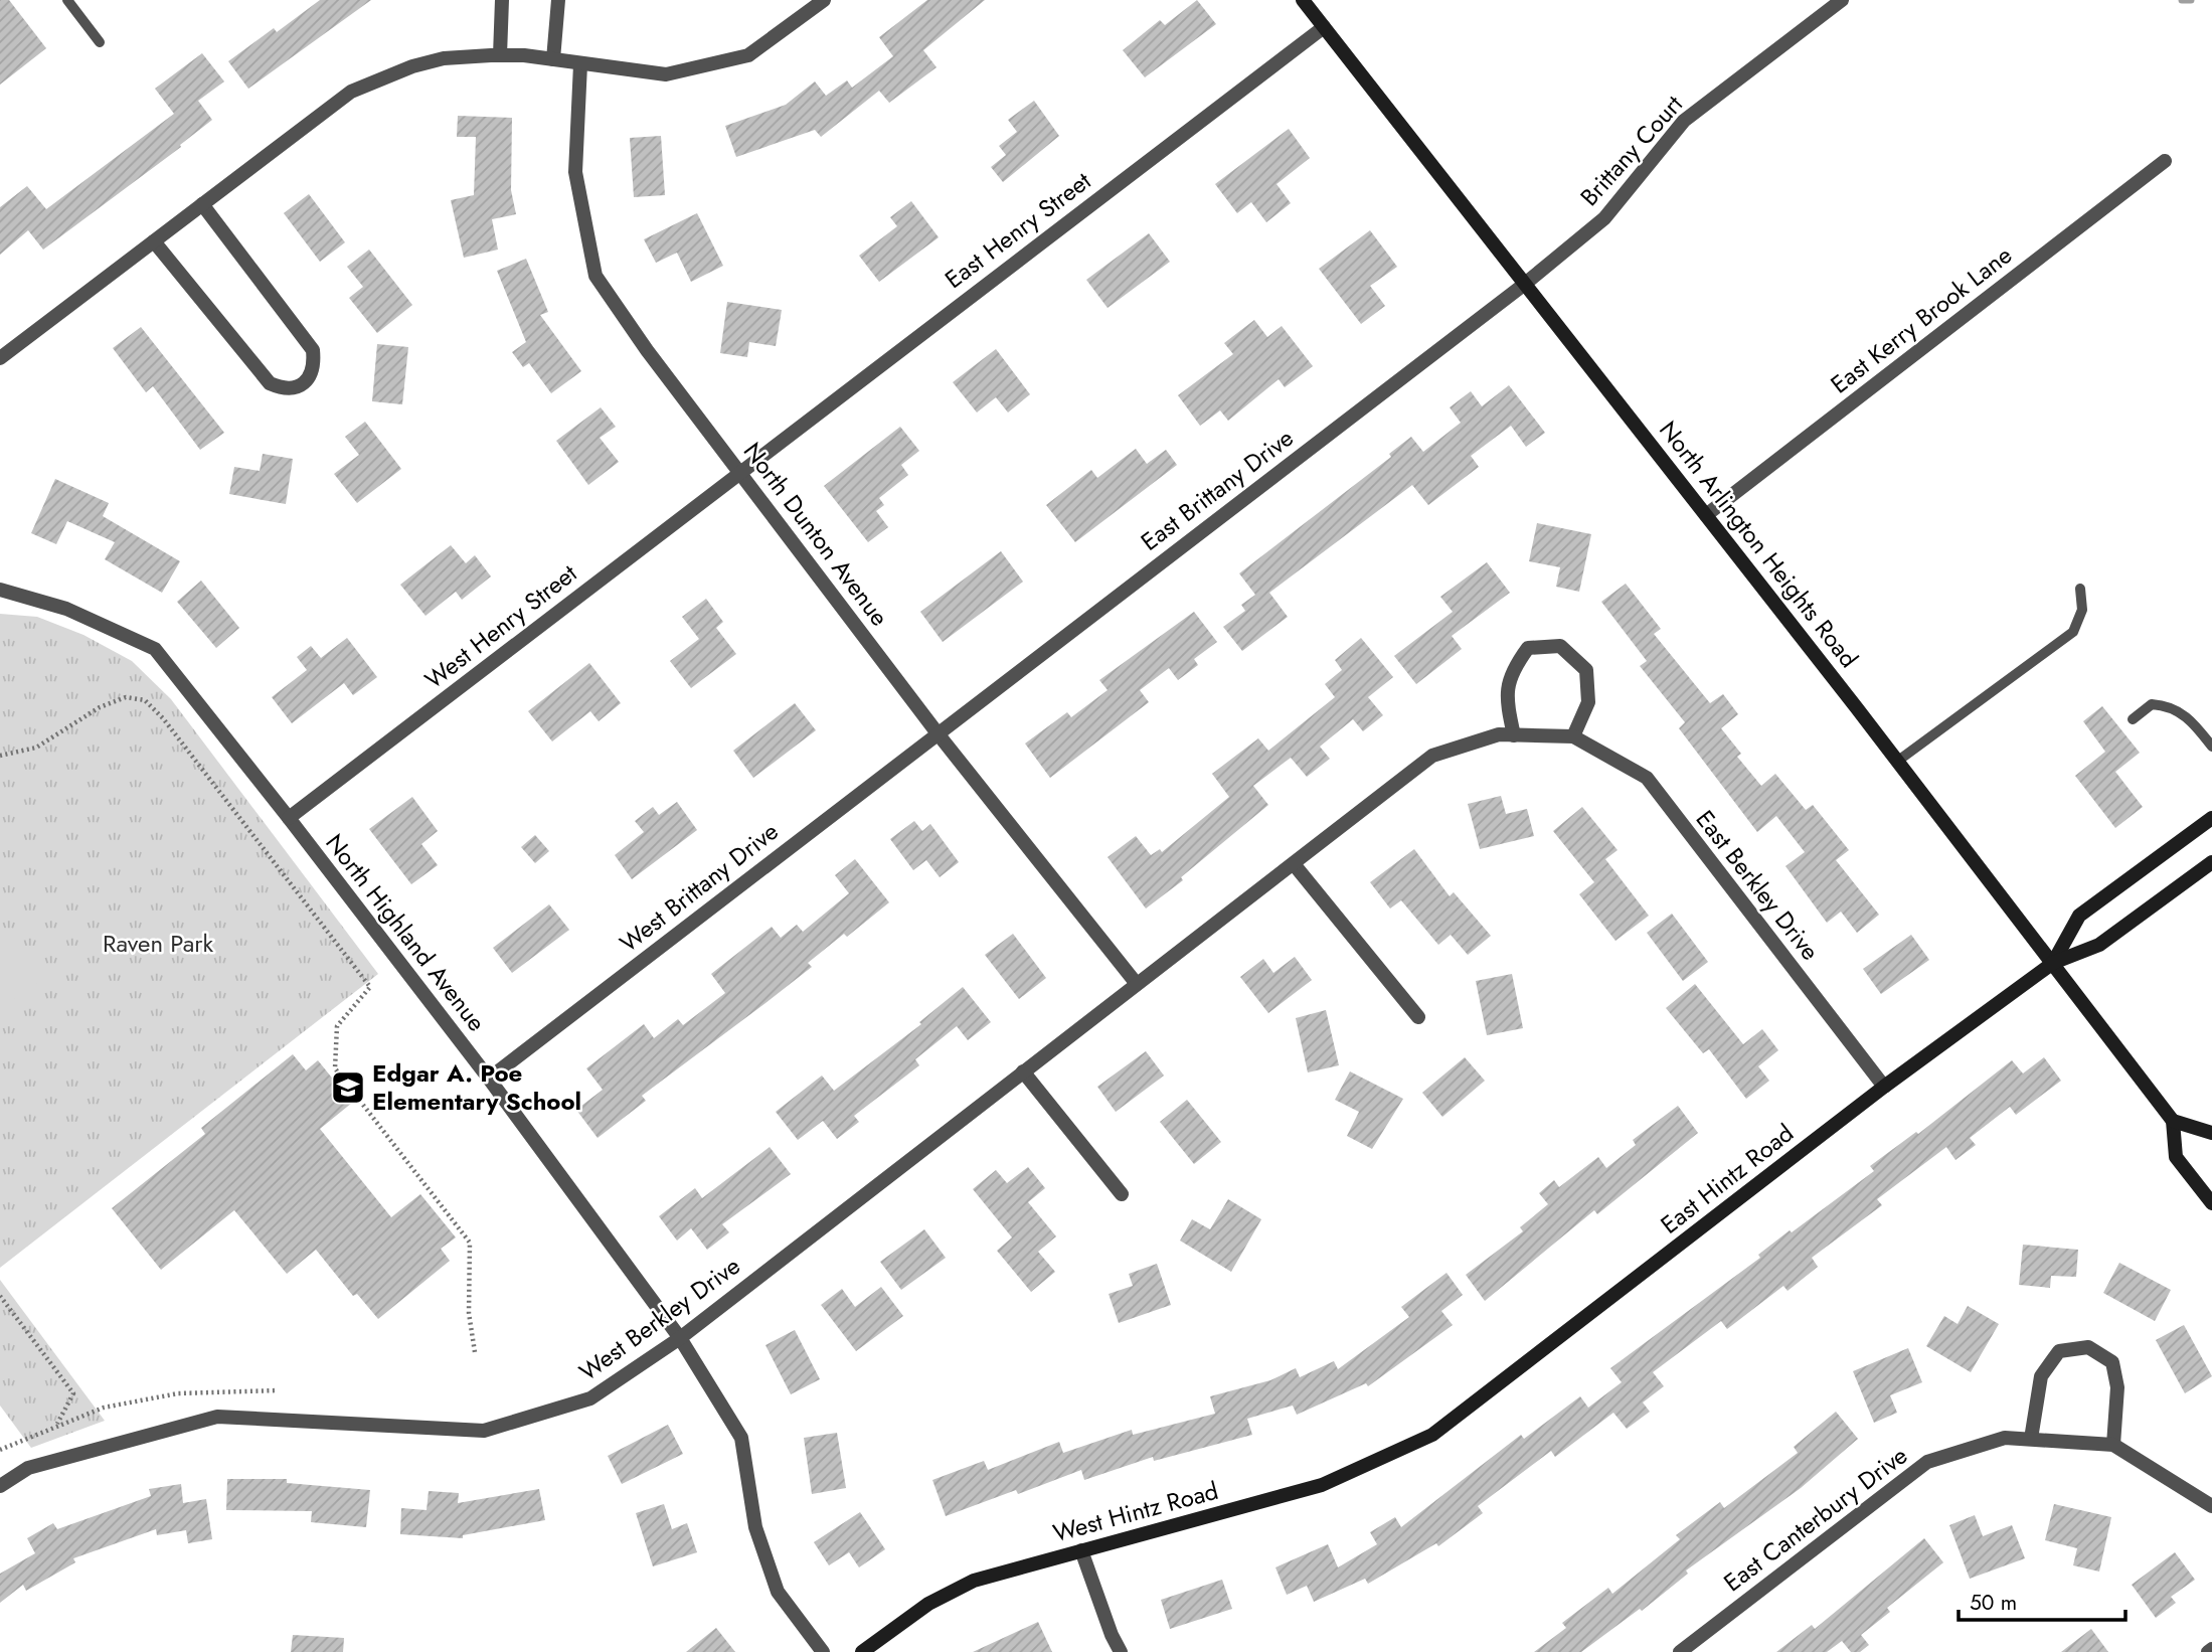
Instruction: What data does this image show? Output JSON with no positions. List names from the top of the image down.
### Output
{
  "streets": {
    "main road": ["North Arlington Heights Road", "East Hintz Road", "West Hintz Road"],
    "street": [
      "Brittany Court",
      "East Henry Street",
      "East Kerry Brook Lane",
      "East Brittany Drive",
      "North Dunton Avenue",
      "West Henry Street",
      "East Berkley Drive",
      "West Brittany Drive",
      "North Highland Avenue",
      "West Berkley Drive",
      "East Canterbury Drive"
    ]
  },
  "crossings": [
    ["Brittany Court", "East Brittany Drive"],
    ["Brittany Court", "North Arlington Heights Road"],
    ["East Henry Street", "North Dunton Avenue"],
    ["East Henry Street", "North Arlington Heights Road"],
    ["East Henry Street", "West Henry Street"],
    ["East Kerry Brook Lane", "North Arlington Heights Road"],
    ["East Brittany Drive", "North Dunton Avenue"],
    ["East Brittany Drive", "North Arlington Heights Road"],
    ["East Brittany Drive", "West Brittany Drive"],
    ["North Dunton Avenue", "West Henry Street"],
    ["North Dunton Avenue", "East Berkley Drive"],
    ["North Dunton Avenue", "West Brittany Drive"],
    ["North Dunton Avenue", "West Berkley Drive"],
    ["North Arlington Heights Road", "East Hintz Road"],
    ["West Henry Street", "North Highland Avenue"],
    ["East Berkley Drive", "East Hintz Road"],
    ["East Berkley Drive", "West Berkley Drive"],
    ["West Brittany Drive", "North Highland Avenue"],
    ["North Highland Avenue", "West Berkley Drive"],
    ["East Hintz Road", "West Hintz Road"]
  ],
  "parks": ["Raven Park"],
  "places": {
    "school or university": ["Edgar A. Poe Elementary School"]
  },
  "scale_bar": "50 m"
}
